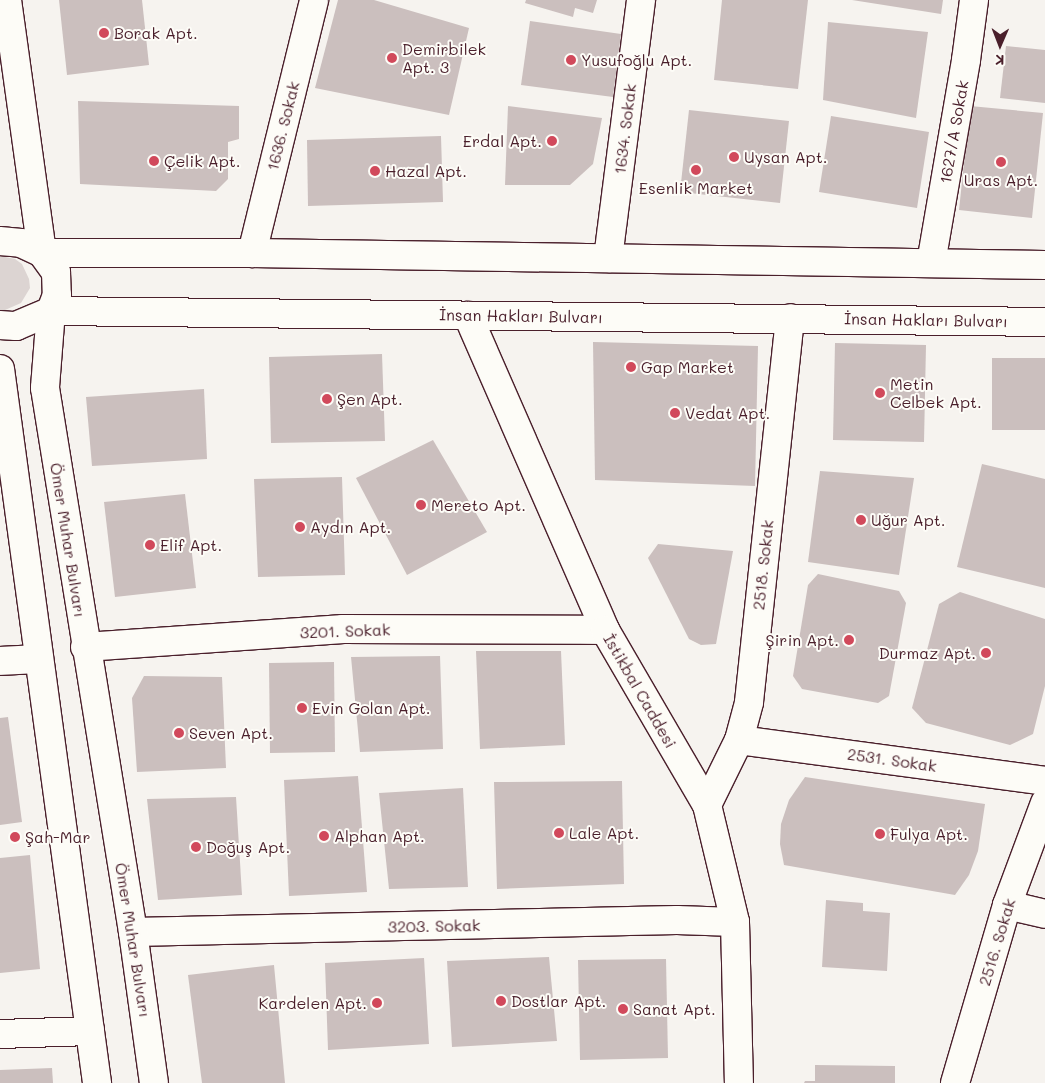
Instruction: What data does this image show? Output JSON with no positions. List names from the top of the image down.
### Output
{
  "streets": {
    "street": [
      "1636. Sokak",
      "1634. Sokak",
      "1627/A Sokak",
      "İnsan Hakları Bulvarı",
      "Ömer Muhar Bulvarı",
      "2518. Sokak",
      "3201. Sokak",
      "İstikbal Caddesi",
      "2531. Sokak",
      "3203. Sokak",
      "2516. Sokak"
    ]
  },
  "crossings": [
    ["İnsan Hakları Bulvarı", "Ömer Muhar Bulvarı"],
    ["İnsan Hakları Bulvarı", "2518. Sokak"],
    ["İnsan Hakları Bulvarı", "İstikbal Caddesi"],
    ["Ömer Muhar Bulvarı", "3201. Sokak"],
    ["Ömer Muhar Bulvarı", "3203. Sokak"],
    ["2518. Sokak", "İstikbal Caddesi"],
    ["2518. Sokak", "2531. Sokak"],
    ["3201. Sokak", "İstikbal Caddesi"],
    ["İstikbal Caddesi", "3203. Sokak"]
  ],
  "places": [
    "Borak Apt.",
    "Demirbilek Apt. 3",
    "Yusufoğlu Apt.",
    "Erdal Apt.",
    "Uysan Apt.",
    "Çelik Apt.",
    "Uras Apt.",
    "Esenlik Market",
    "Hazal Apt.",
    "Gap Market",
    "Metin Celbek Apt.",
    "Şen Apt.",
    "Vedat Apt.",
    "Mereto Apt.",
    "Uğur Apt.",
    "Aydın Apt.",
    "Elif Apt.",
    "Şirin Apt.",
    "Durmaz Apt.",
    "Evin Golan Apt.",
    "Seven Apt.",
    "Lale Apt.",
    "Fulya Apt.",
    "Alphan Apt.",
    "Şah-Mar",
    "Doğuş Apt.",
    "Dostlar Apt.",
    "Kardelen Apt.",
    "Sanat Apt."
  ],
  "north": "bottom"
}
